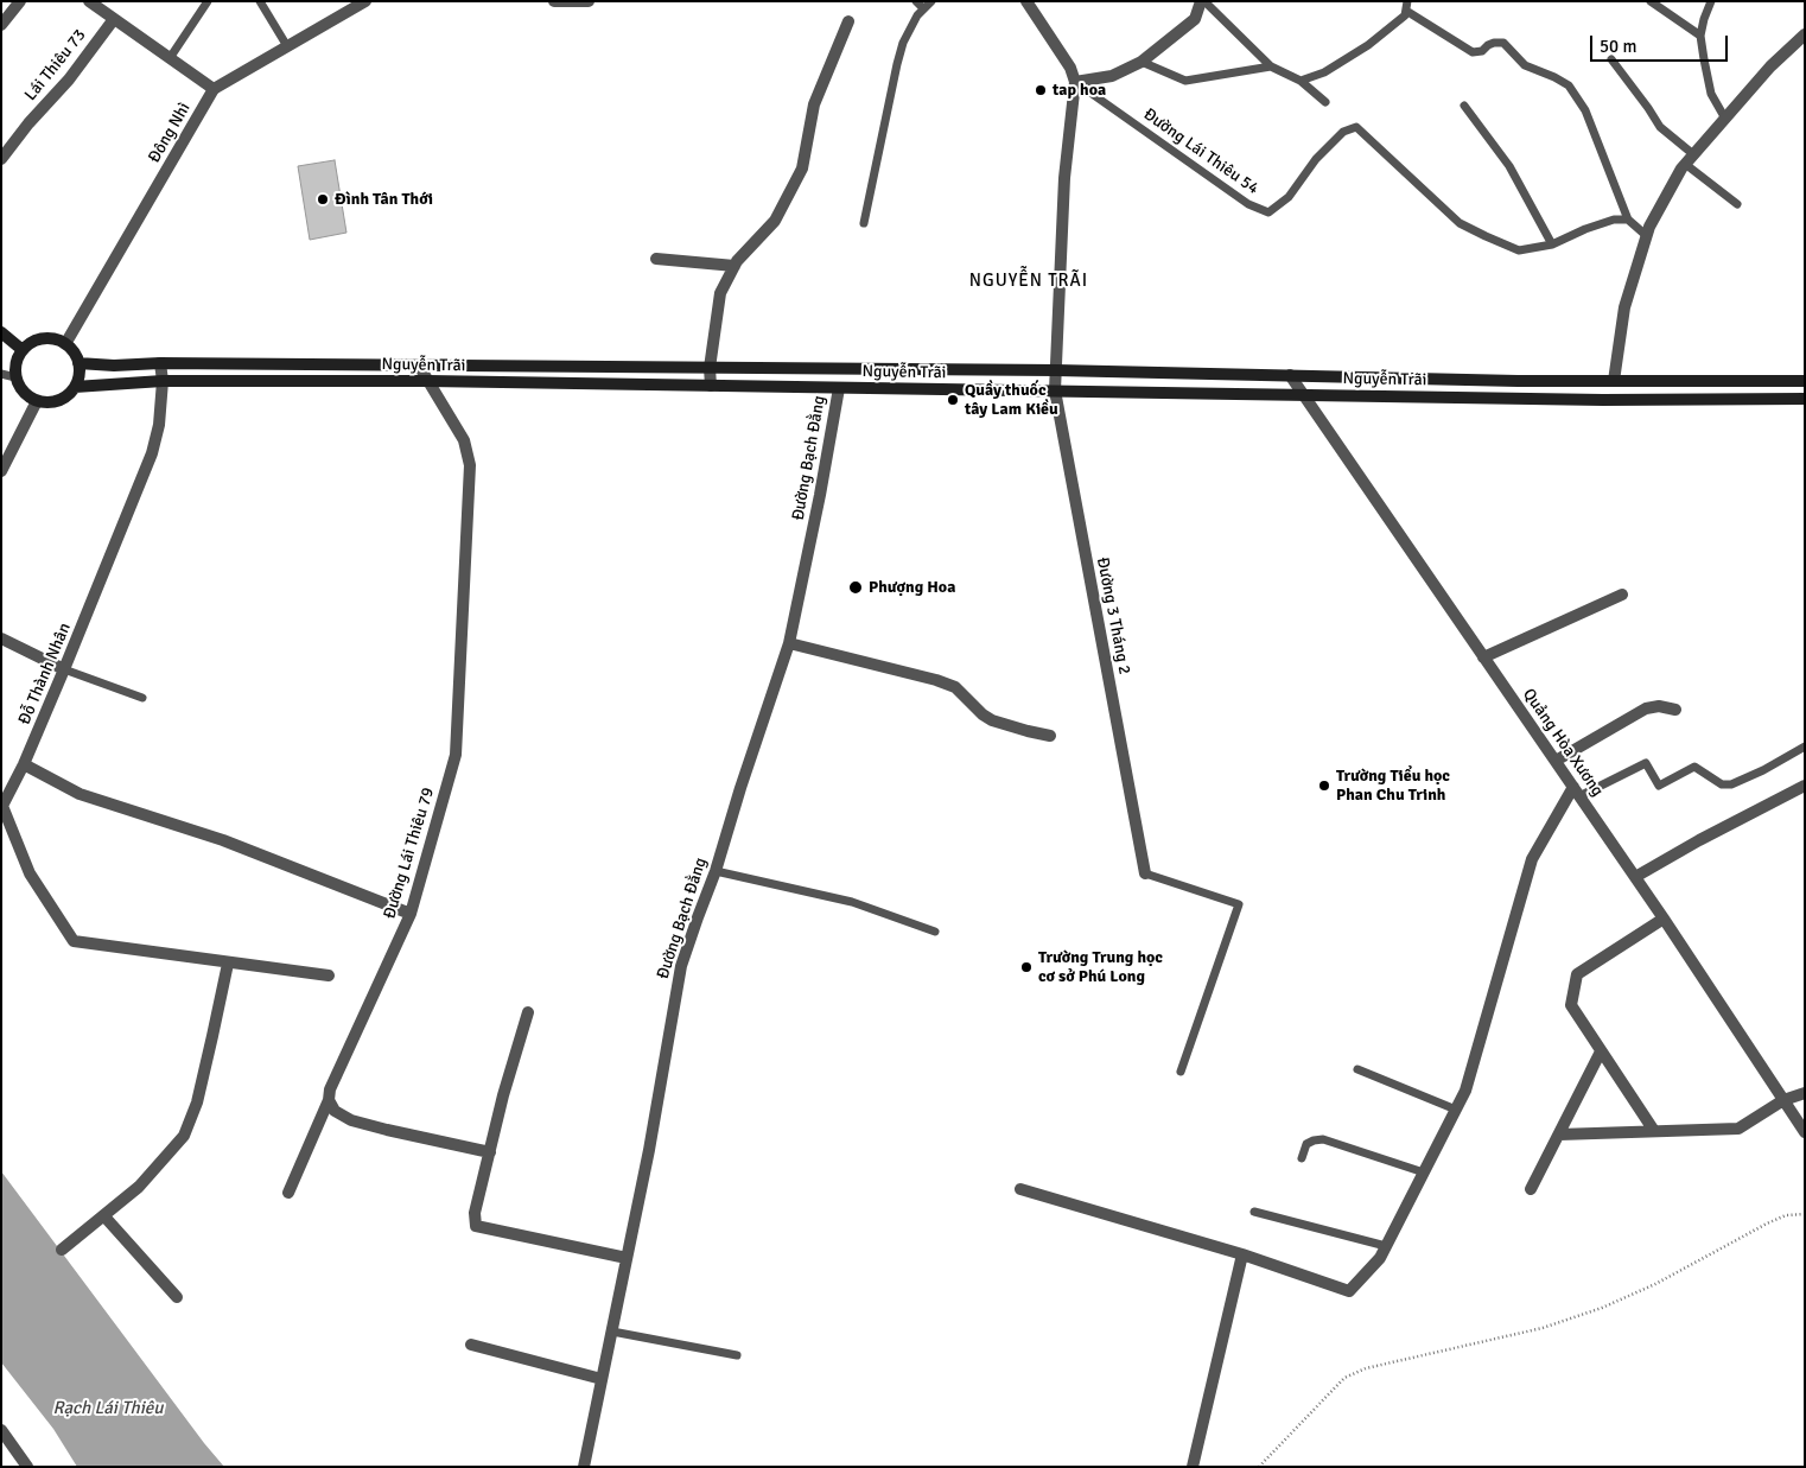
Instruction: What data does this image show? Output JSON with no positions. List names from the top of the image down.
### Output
{
  "streets": {
    "main road": ["Nguyễn Trãi"],
    "street": [
      "Lái Thiêu 73",
      "Đông Nhì",
      "Đường Bạch Đằng",
      "Đường 3 Tháng 2",
      "Đỗ Thành Nhân",
      "Quảng Hòa Xương",
      "Đường Lái Thiêu 79"
    ],
    "lane": ["Đường Lái Thiêu 54"]
  },
  "crossings": [
    ["Đông Nhì", "Nguyễn Trãi"],
    ["Đường Lái Thiêu 54", "Đường 3 Tháng 2"],
    ["Nguyễn Trãi", "Đường Bạch Đằng"],
    ["Nguyễn Trãi", "Đường 3 Tháng 2"],
    ["Nguyễn Trãi", "Đỗ Thành Nhân"],
    ["Nguyễn Trãi", "Quảng Hòa Xương"],
    ["Nguyễn Trãi", "Đường Lái Thiêu 79"]
  ],
  "districts": ["NGUYỄN TRÃI"],
  "water": ["Rạch Lái Thiêu"],
  "places": [
    "tap hoa",
    "Đình Tân Thới",
    "Quầy thuốc tây Lam Kiều",
    "Phượng Hoa",
    "Trường Tiểu học Phan Chu Trinh",
    "Trường Trung học cơ sở Phú Long"
  ],
  "scale_bar": "50 m"
}
